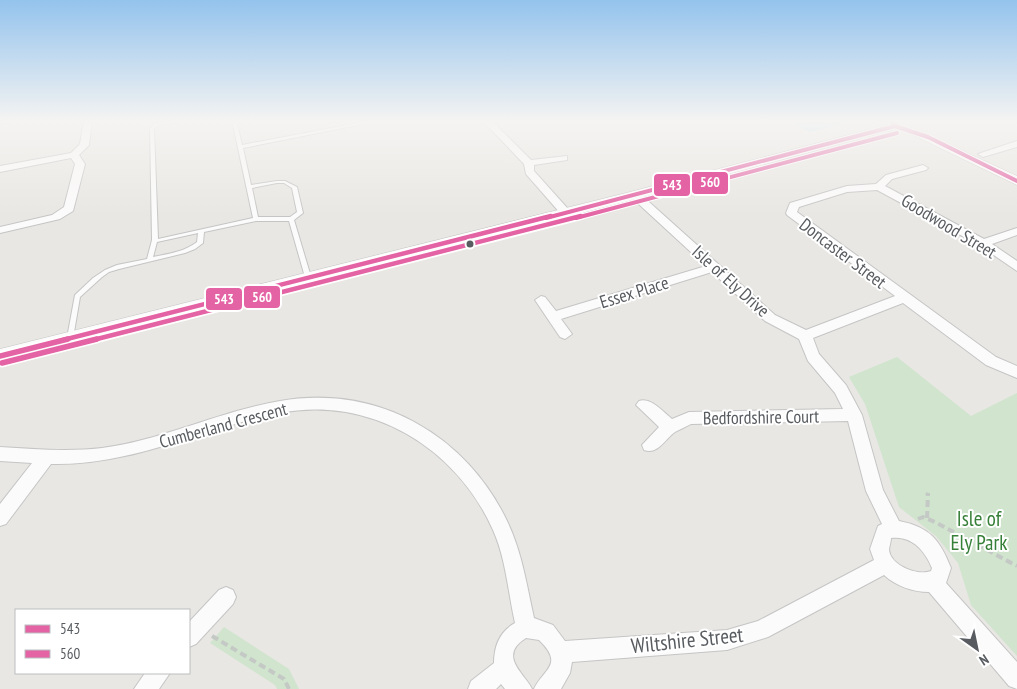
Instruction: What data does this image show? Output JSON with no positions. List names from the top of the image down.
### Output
{
  "streets": {
    "street": [
      "Goodwood Street",
      "Doncaster Street",
      "Isle of Ely Drive",
      "Essex Place",
      "Bedfordshire Court",
      "Cumberland Crescent",
      "Wiltshire Street"
    ]
  },
  "crossings": [
    ["Goodwood Street", "Doncaster Street"],
    ["Isle of Ely Drive", "Essex Place"]
  ],
  "parks": ["Isle of Ely Park"],
  "lines": ["transit line 543", "transit line 560"],
  "legend": ["543", "560"],
  "north": "bottom right"
}
